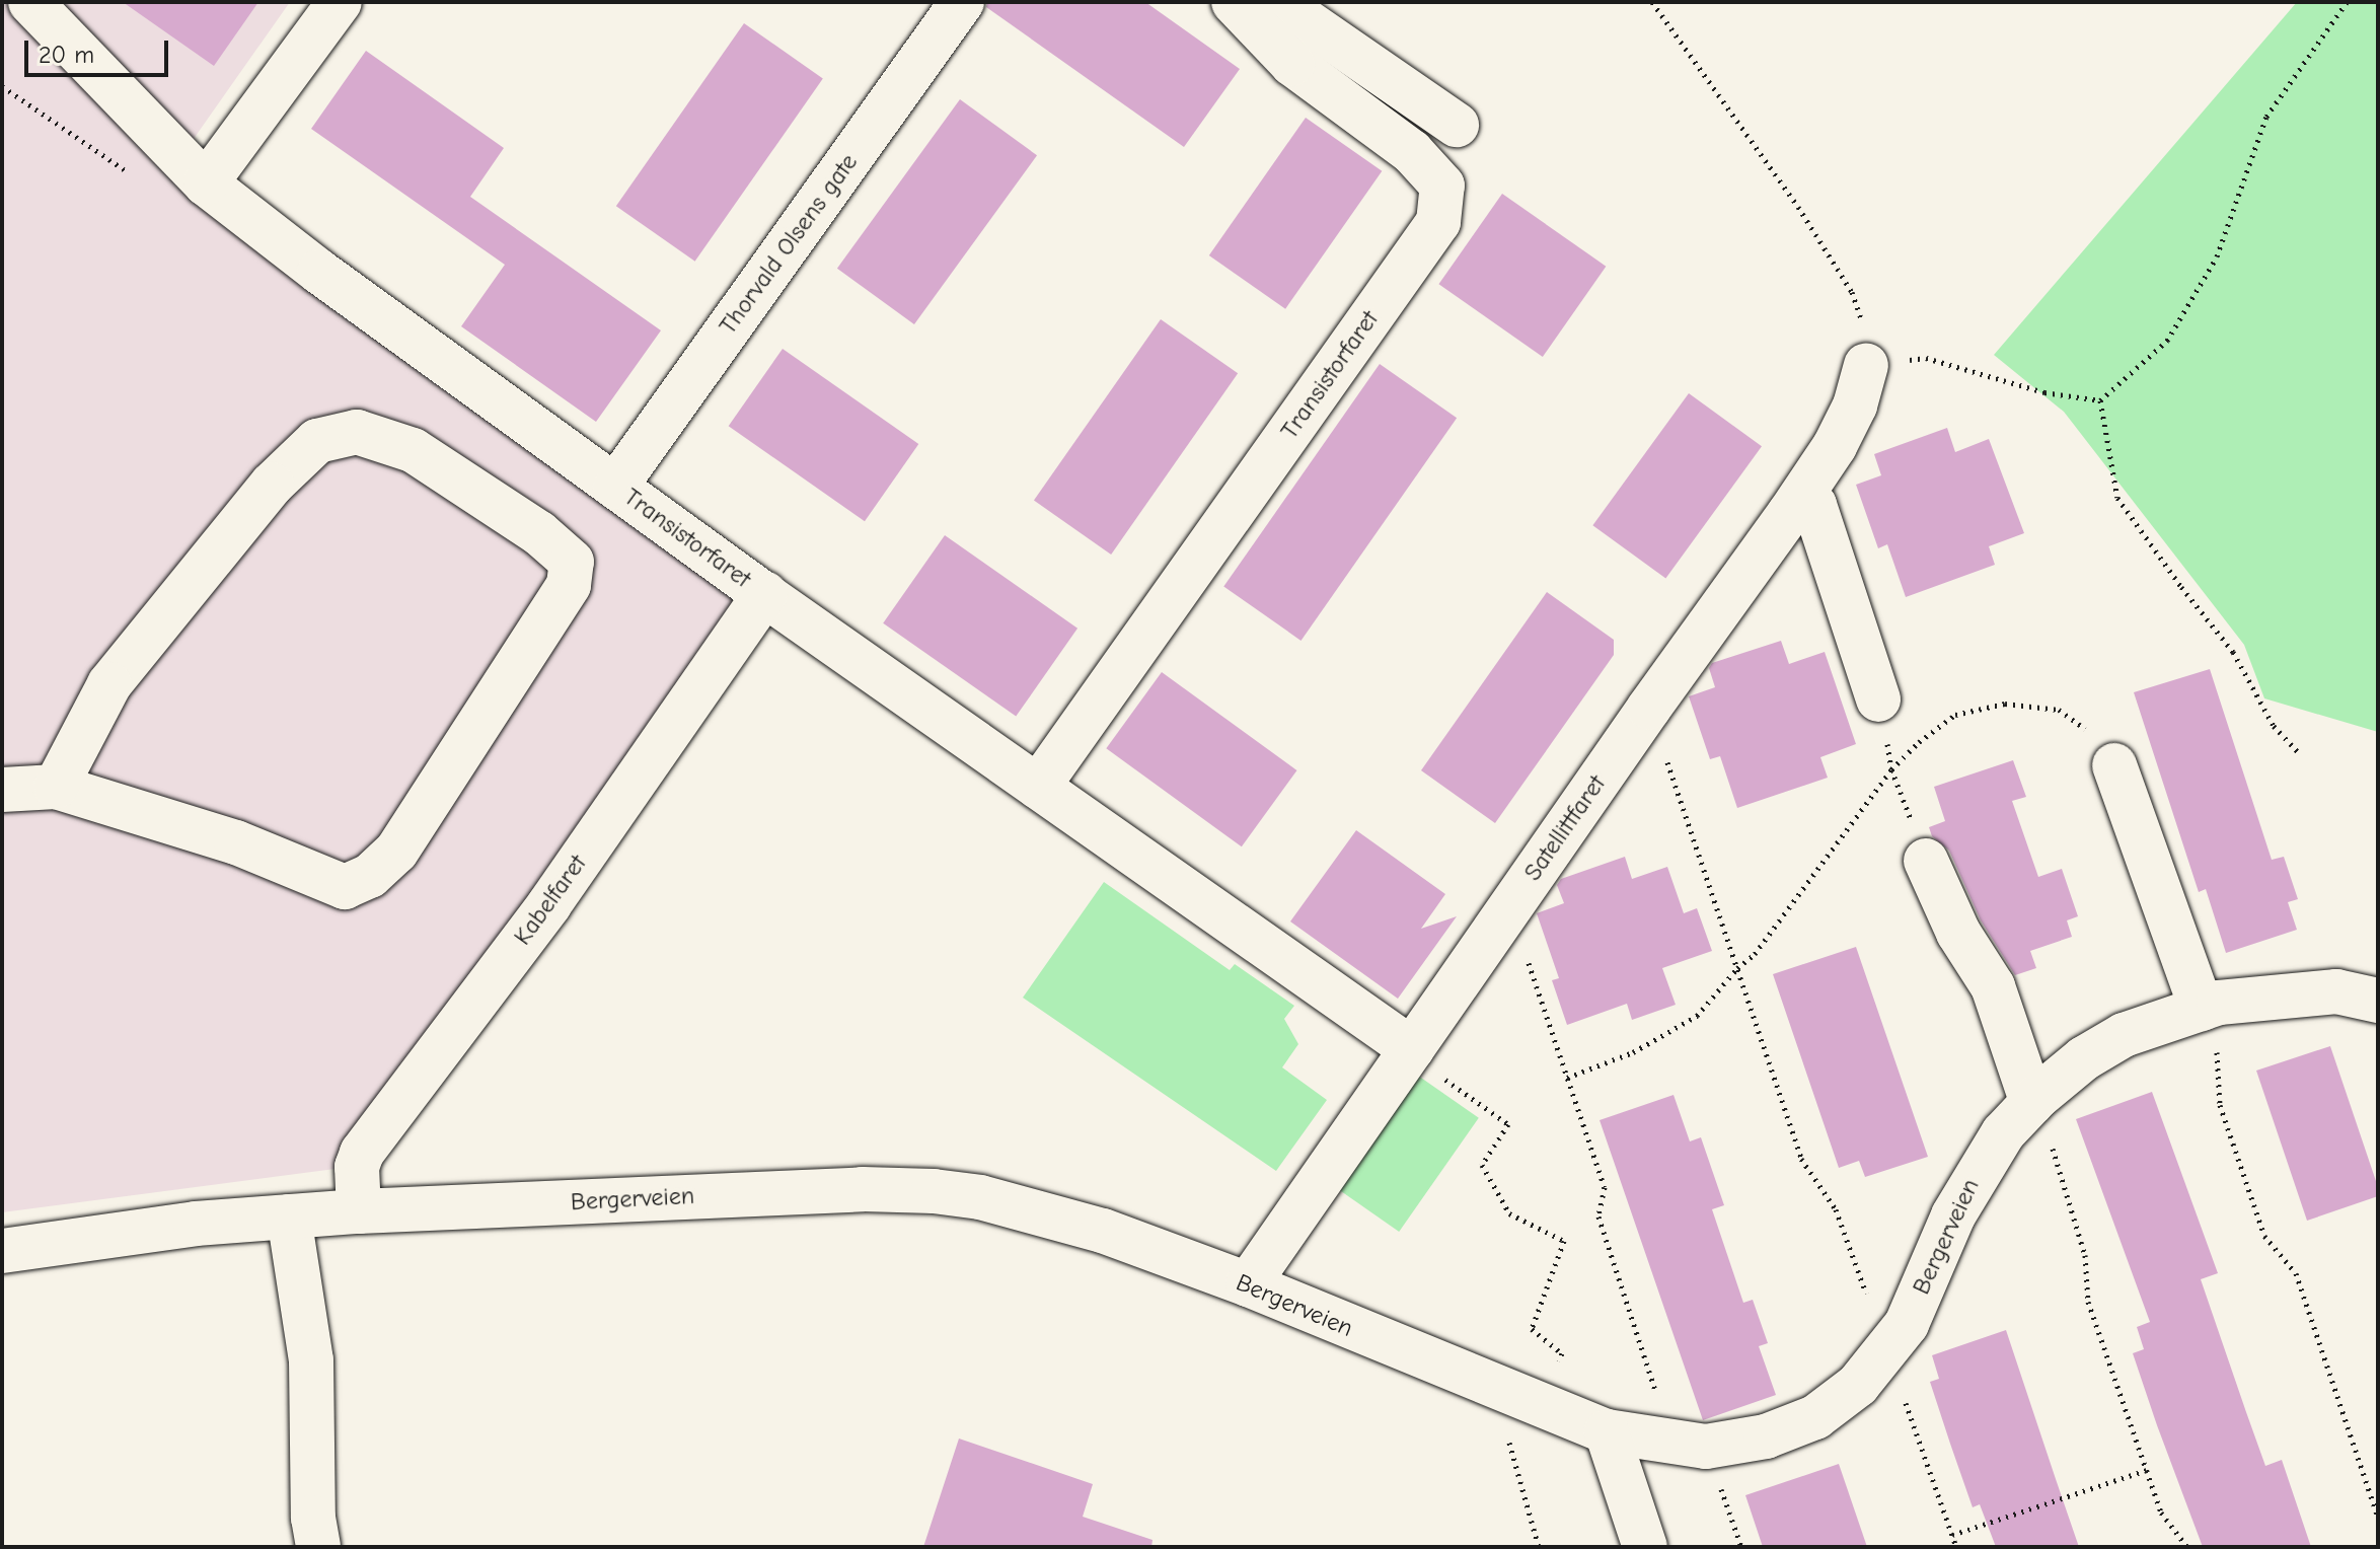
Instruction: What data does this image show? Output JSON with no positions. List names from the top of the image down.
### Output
{
  "streets": {
    "street": [
      "Thorvald Olsens gate",
      "Transistorfaret",
      "Satellittfaret",
      "Kabelfaret",
      "Bergerveien"
    ]
  },
  "crossings": [
    ["Thorvald Olsens gate", "Transistorfaret"],
    ["Transistorfaret", "Satellittfaret"],
    ["Transistorfaret", "Kabelfaret"],
    ["Satellittfaret", "Bergerveien"],
    ["Kabelfaret", "Bergerveien"]
  ],
  "scale_bar": "20 m"
}
